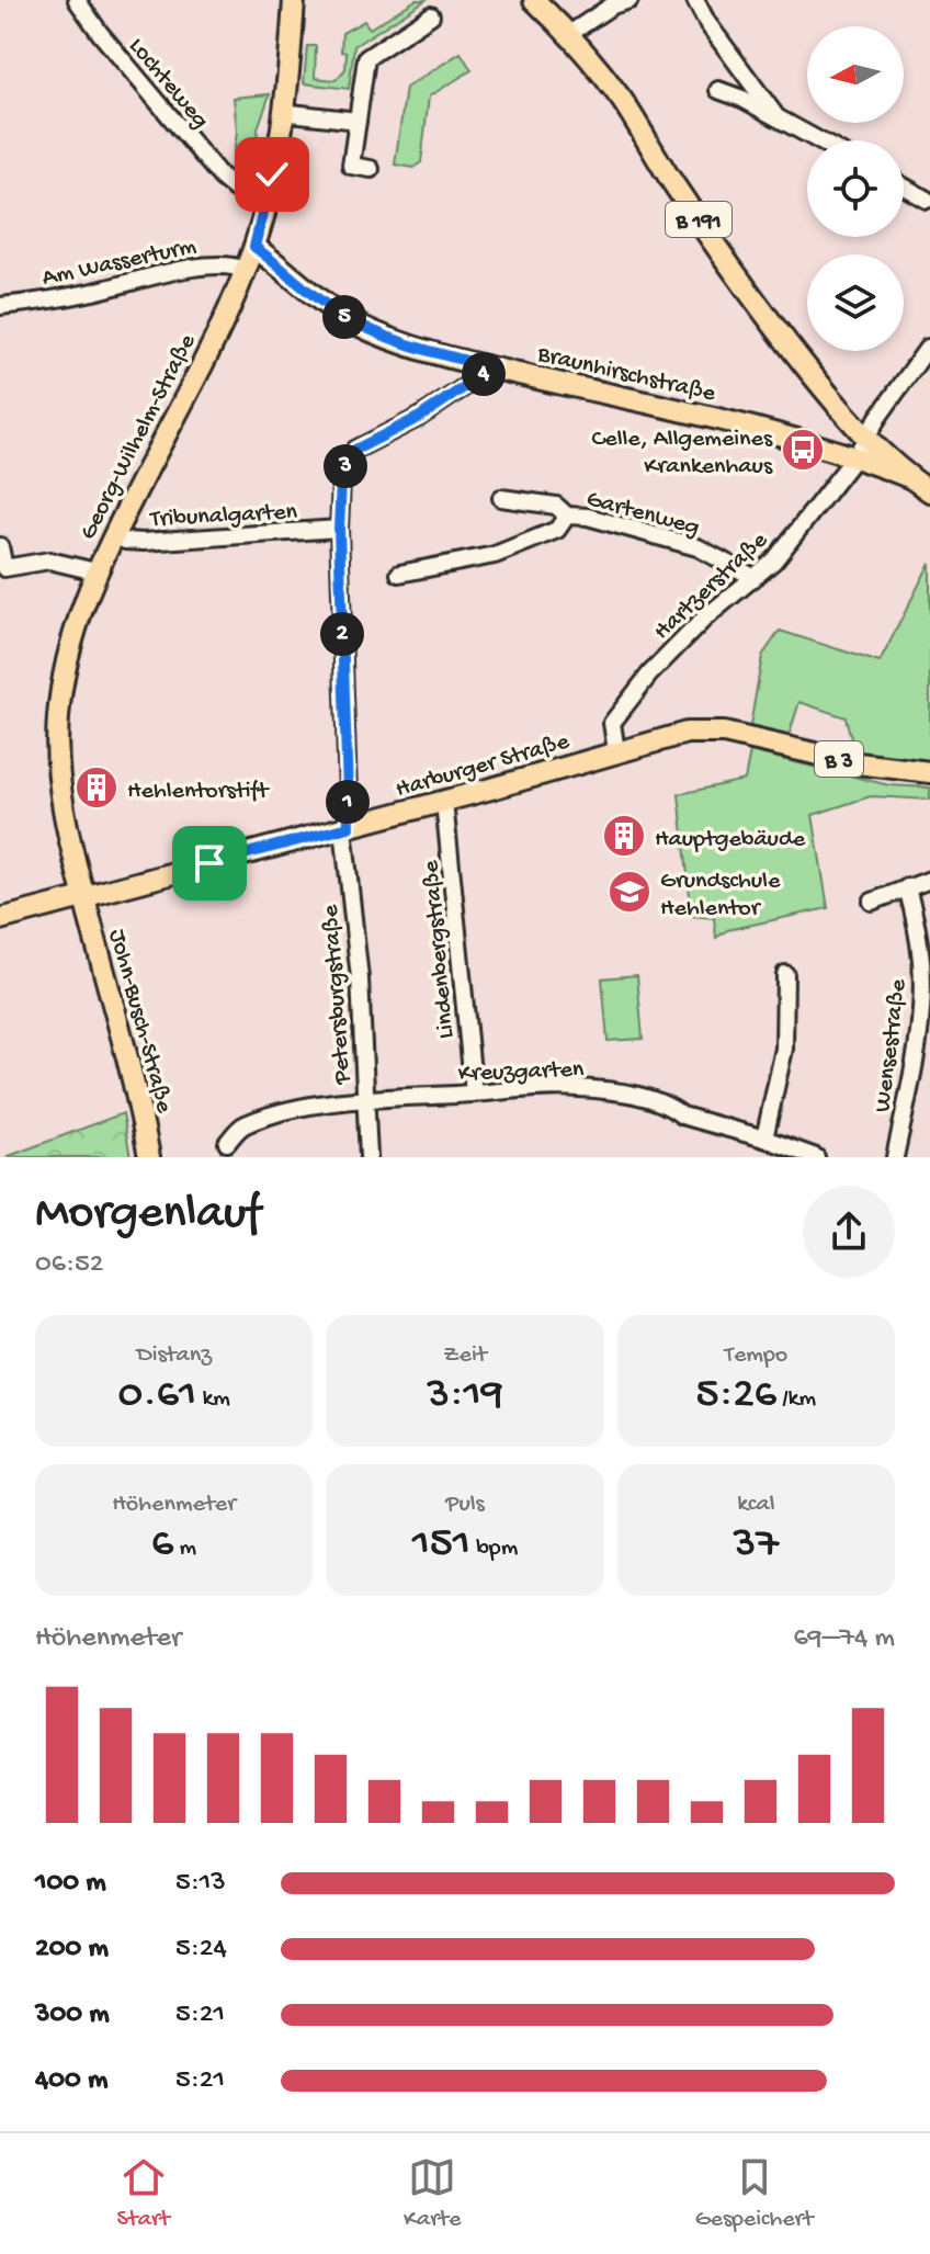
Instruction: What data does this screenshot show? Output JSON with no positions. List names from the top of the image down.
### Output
{
  "streets": {
    "main road": [
      "B 191",
      "Braunhirschstraße",
      "Georg-Wilhelm-Straße",
      "B 3",
      "Harburger Straße",
      "John-Busch-Straße"
    ],
    "street": [
      "Lochteweg",
      "Am Wasserturm",
      "Gartenweg",
      "Tribunalgarten",
      "Hartzerstraße",
      "Lindenbergstraße",
      "Petersburgstraße",
      "Wensestraße",
      "Kreuzgarten"
    ]
  },
  "crossings": [
    ["B 191", "Braunhirschstraße"],
    ["B 191", "Hartzerstraße"],
    ["Am Wasserturm", "Georg-Wilhelm-Straße"],
    ["Braunhirschstraße", "Georg-Wilhelm-Straße"],
    ["Braunhirschstraße", "Hartzerstraße"],
    ["Braunhirschstraße", "Petersburgstraße"],
    ["Georg-Wilhelm-Straße", "Tribunalgarten"],
    ["Georg-Wilhelm-Straße", "Harburger Straße"],
    ["Georg-Wilhelm-Straße", "John-Busch-Straße"],
    ["Gartenweg", "Hartzerstraße"],
    ["Tribunalgarten", "Petersburgstraße"],
    ["Hartzerstraße", "Harburger Straße"],
    ["Harburger Straße", "Lindenbergstraße"],
    ["Harburger Straße", "Petersburgstraße"],
    ["Harburger Straße", "John-Busch-Straße"],
    ["Lindenbergstraße", "Kreuzgarten"],
    ["Petersburgstraße", "Kreuzgarten"]
  ],
  "places": {
    "bus stop": ["Celle, Allgemeines Krankenhaus"],
    "building": ["Hehlentorstift", "Hauptgebäude"],
    "school or university": ["Grundschule Hehlentor"]
  },
  "north": "left",
  "page": {
    "pins": [
      "5",
      "4",
      "3",
      "2",
      "1"
    ],
    "heading": ["Morgenlauf", "06:52"],
    "stats": [
      ["Distanz", "0.61 km"],
      ["Zeit", "3:19"],
      ["Tempo", "5:26 /km"],
      ["Höhenmeter", "6 m"],
      ["Puls", "151 bpm"],
      ["kcal", "37"]
    ],
    "chart": ["Höhenmeter", "69–74 m"],
    "list": [
      {
        "name": "100 m",
        "note": "5:13"
      },
      {
        "name": "200 m",
        "note": "5:24"
      },
      {
        "name": "300 m",
        "note": "5:21"
      },
      {
        "name": "400 m",
        "note": "5:21"
      }
    ],
    "tabs": ["Start", "Karte", "Gespeichert"]
  }
}
